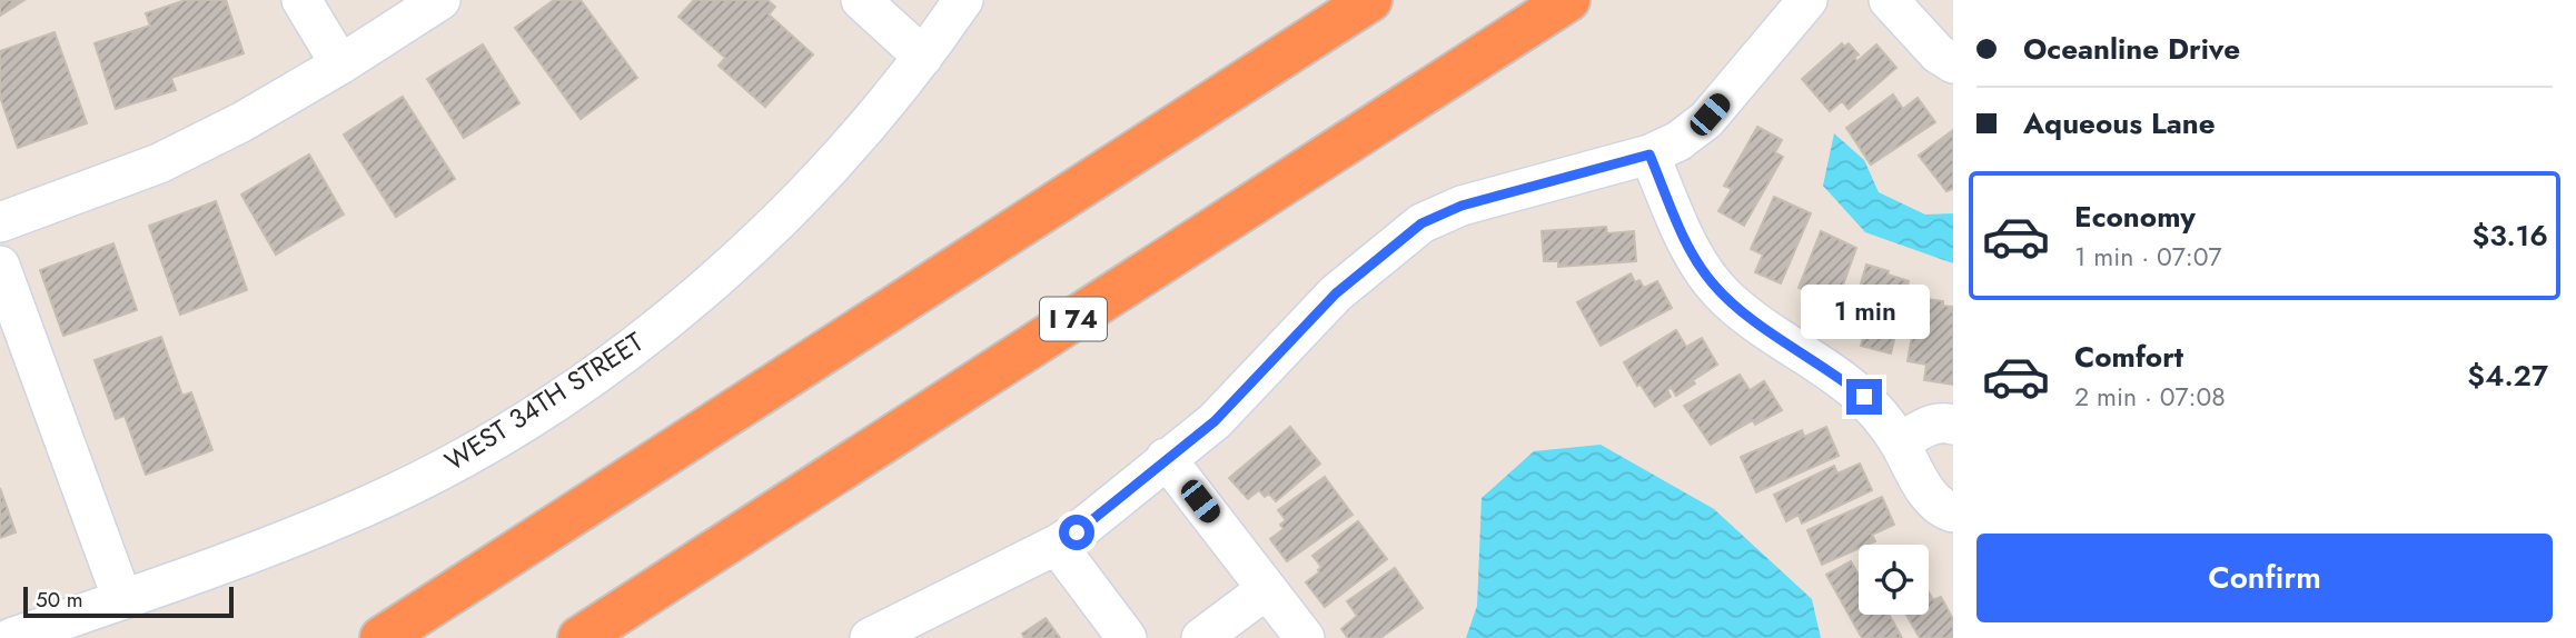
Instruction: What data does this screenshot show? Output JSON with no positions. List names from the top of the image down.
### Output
{
  "streets": {
    "highway": ["I 74"],
    "street": ["WEST 34TH STREET"]
  },
  "scale_bar": "50 m",
  "page": {
    "banner": ["Oceanline Drive", "Aqueous Lane"],
    "list": [
      {
        "name": "Economy",
        "note": "1 min · 07:07",
        "value": "$3.16"
      },
      {
        "name": "Comfort",
        "note": "2 min · 07:08",
        "value": "$4.27"
      }
    ],
    "bubble": "1 min",
    "buttons": "Confirm",
    "scale": "50 m"
  }
}
